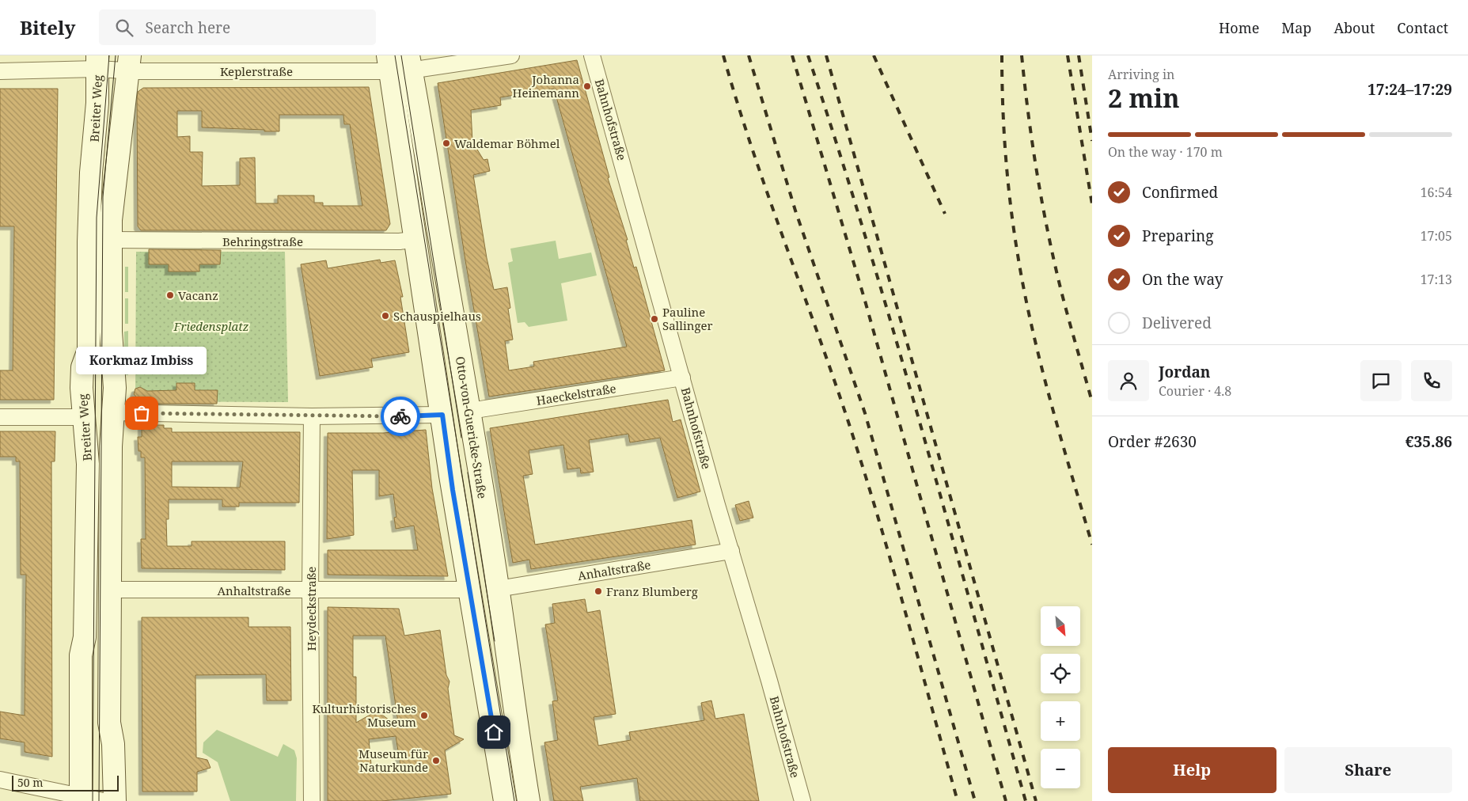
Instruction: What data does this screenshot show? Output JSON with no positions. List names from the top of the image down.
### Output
{
  "streets": {
    "street": [
      "Keplerstraße",
      "Breiter Weg",
      "Bahnhofstraße",
      "Behringstraße",
      "Haeckelstraße",
      "Otto-von-Guericke-Straße",
      "Anhaltstraße",
      "Heydeckstraße"
    ]
  },
  "crossings": [
    ["Keplerstraße", "Breiter Weg"],
    ["Keplerstraße", "Otto-von-Guericke-Straße"],
    ["Breiter Weg", "Behringstraße"],
    ["Breiter Weg", "Anhaltstraße"],
    ["Bahnhofstraße", "Haeckelstraße"],
    ["Bahnhofstraße", "Anhaltstraße"],
    ["Haeckelstraße", "Otto-von-Guericke-Straße"],
    ["Otto-von-Guericke-Straße", "Anhaltstraße"],
    ["Anhaltstraße", "Heydeckstraße"]
  ],
  "parks": ["Friedensplatz"],
  "places": [
    "Johanna Heinemann",
    "Waldemar Böhmel",
    "Vacanz",
    "Schauspielhaus",
    "Pauline Sallinger",
    "Korkmaz Imbiss",
    "Franz Blumberg",
    "Kulturhistorisches Museum",
    "Museum für Naturkunde"
  ],
  "scale_bar": "50 m",
  "north": "bottom right",
  "page": {
    "header": "Bitely",
    "search": "Search here",
    "nav": [
      "Home",
      "Map",
      "About",
      "Contact"
    ],
    "heading": ["2 min", "Arriving in", "17:24–17:29"],
    "panel": [
      "Jordan",
      "Courier · 4.8",
      "Order #2630",
      "€35.86"
    ],
    "bar": "On the way · 170 m",
    "list": [
      ["Confirmed", "16:54"],
      ["Preparing", "17:05"],
      ["On the way", "17:13"],
      "Delivered"
    ],
    "bubble": "Korkmaz Imbiss",
    "map_buttons": ["+", "−"],
    "buttons": ["Help", "Share"],
    "scale": "50 m"
  }
}
